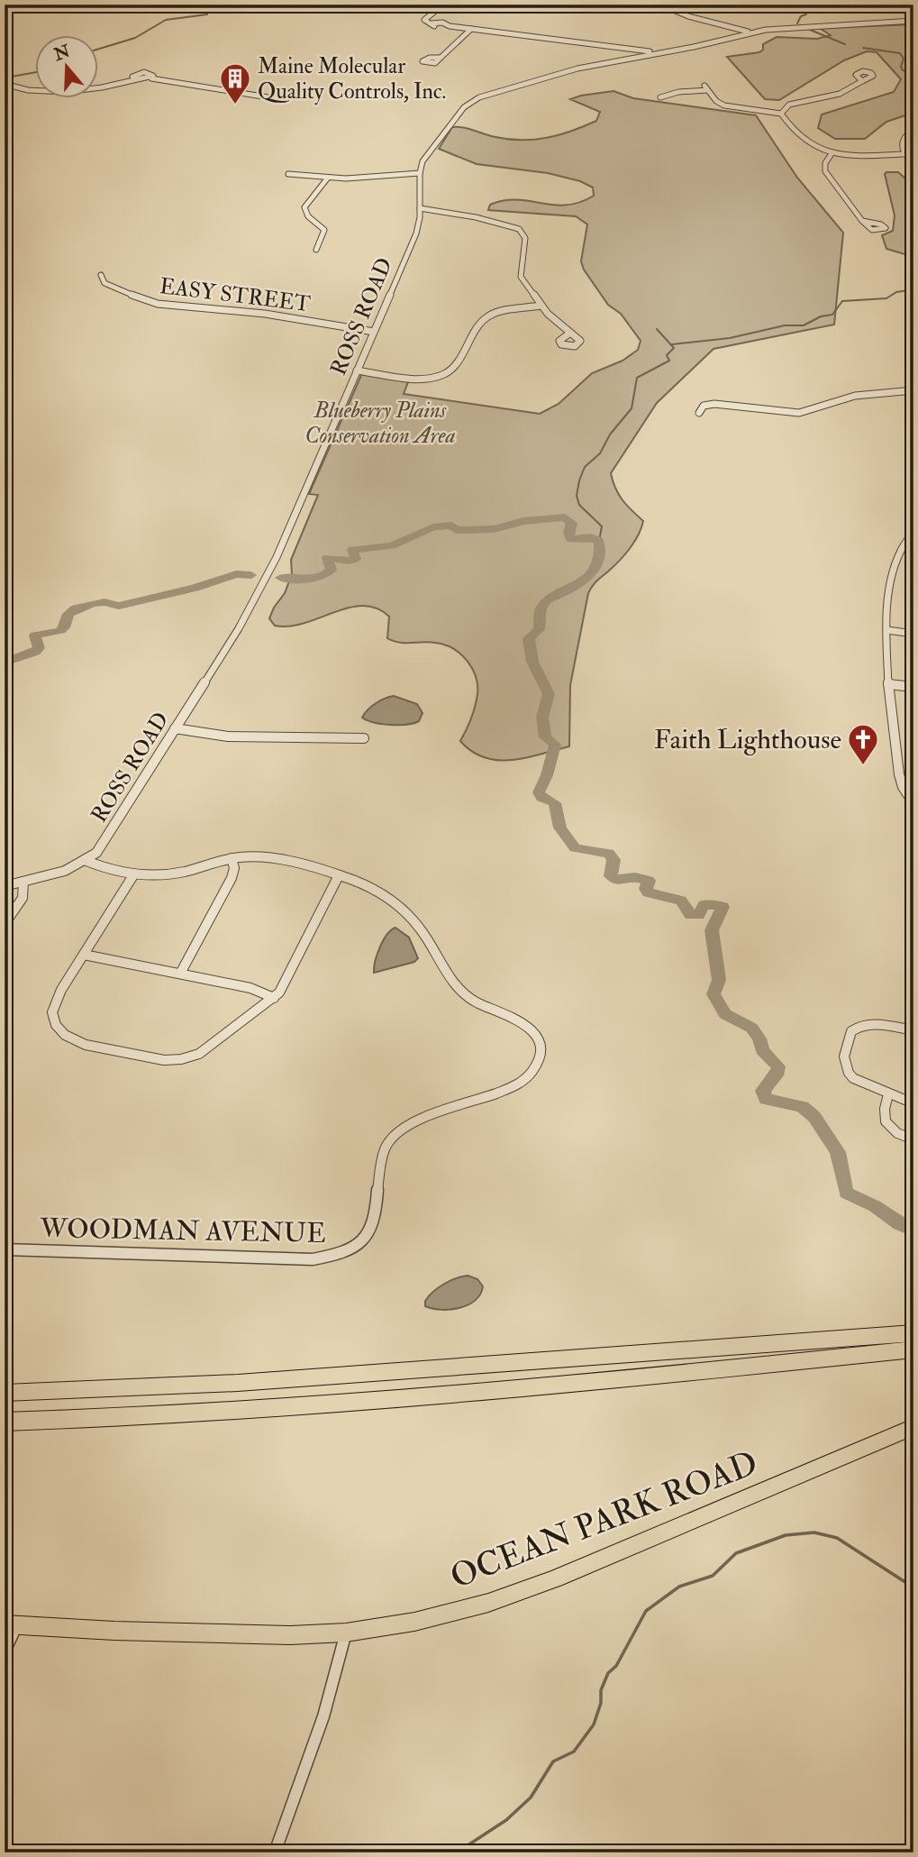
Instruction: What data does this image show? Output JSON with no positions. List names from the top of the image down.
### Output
{
  "streets": {
    "main road": ["OCEAN PARK ROAD"],
    "street": ["EASY STREET", "ROSS ROAD", "WOODMAN AVENUE"]
  },
  "crossings": [
    ["EASY STREET", "ROSS ROAD"],
    ["ROSS ROAD", "WOODMAN AVENUE"]
  ],
  "parks": ["Blueberry Plains Conservation Area"],
  "places": {
    "building": ["Maine Molecular Quality Controls, Inc."],
    "church": ["Faith Lighthouse"]
  },
  "north": "top"
}
